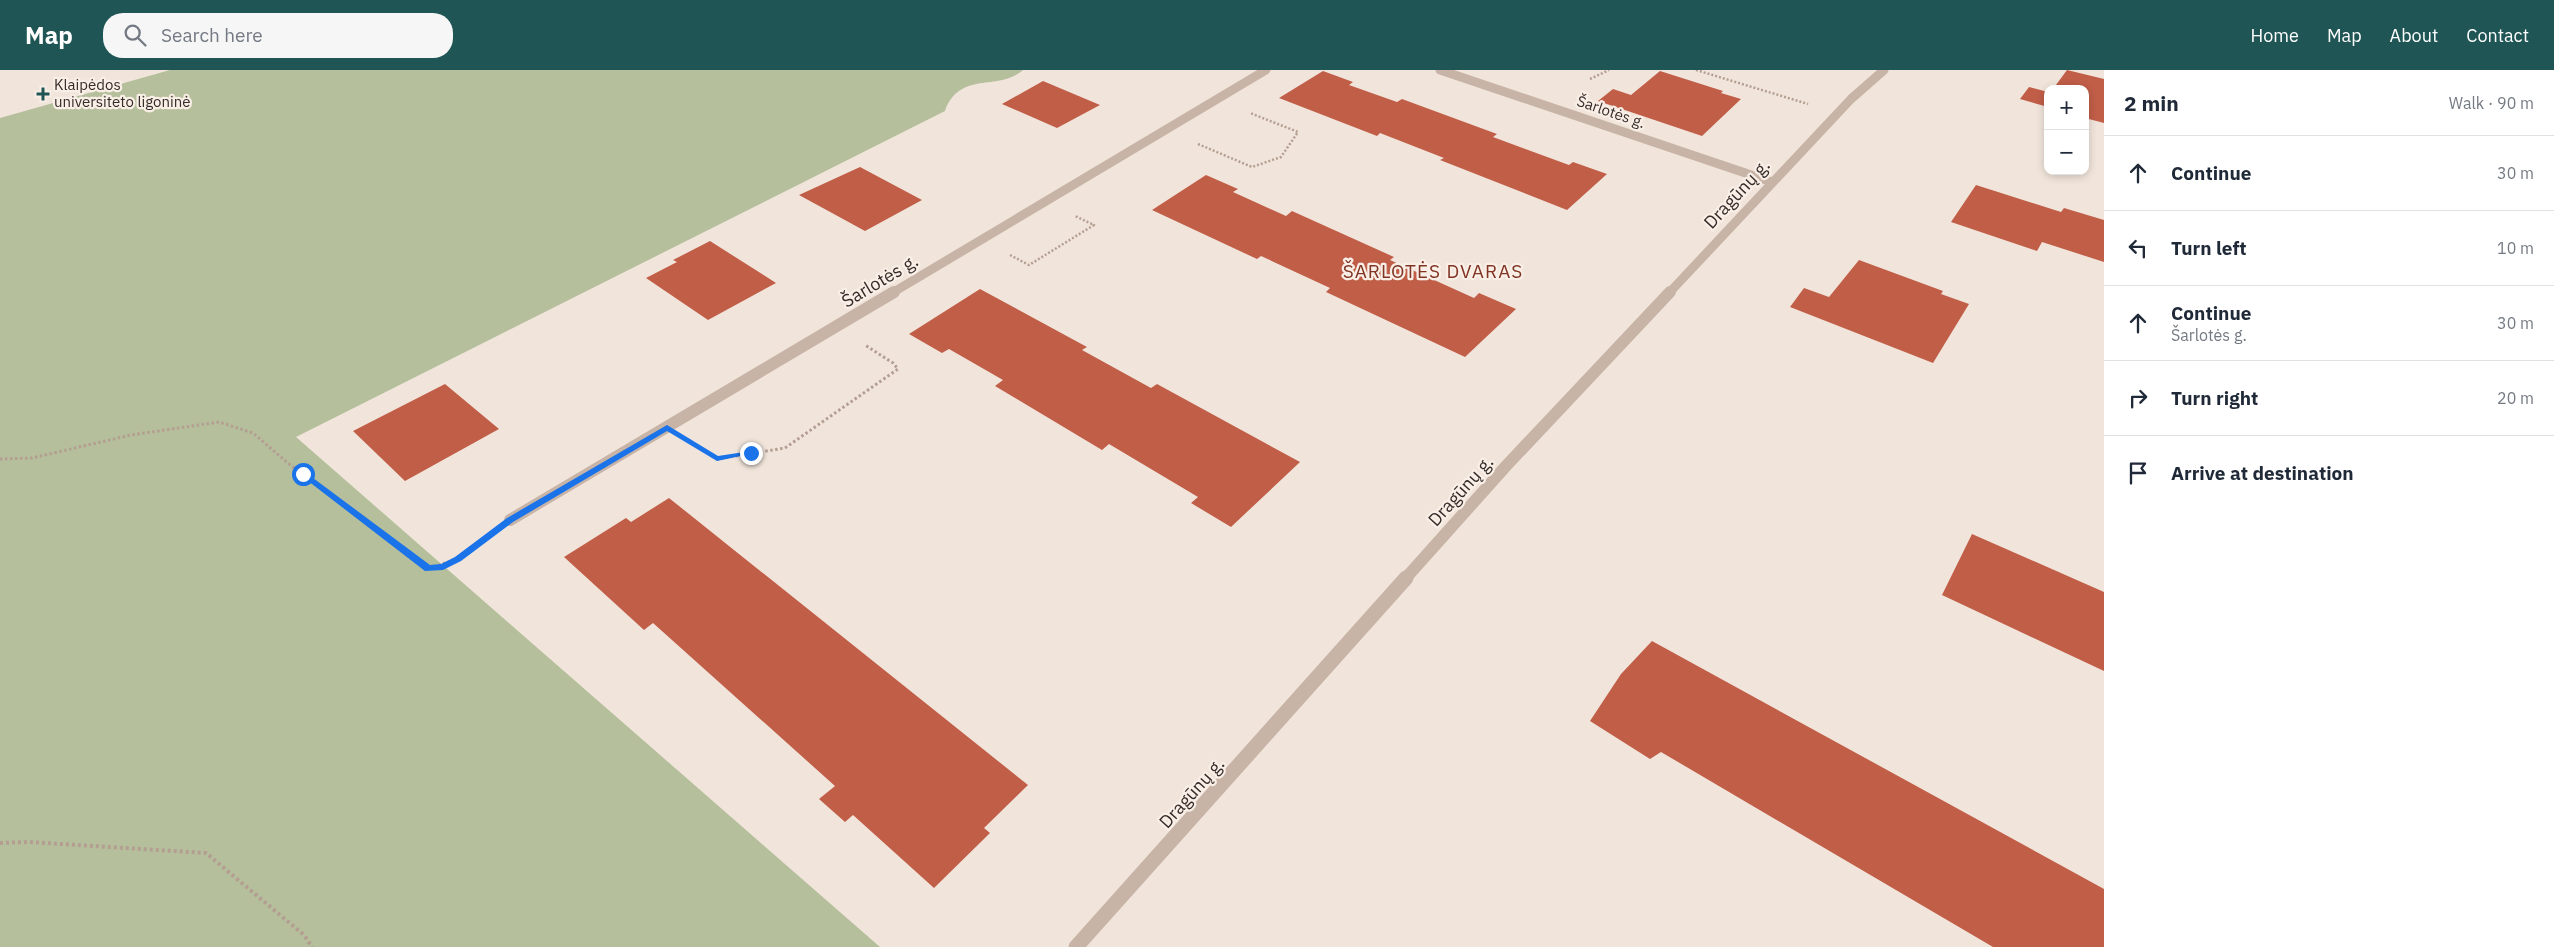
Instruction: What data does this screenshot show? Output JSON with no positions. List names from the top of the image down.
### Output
{
  "streets": {
    "street": ["Šarlotės g.", "Dragūnų g."]
  },
  "crossings": [
    ["Šarlotės g.", "Dragūnų g."]
  ],
  "districts": ["ŠARLOTĖS DVARAS"],
  "places": {
    "health": ["Klaipėdos universiteto ligoninė"]
  },
  "page": {
    "header": "Map",
    "search": "Search here",
    "nav": [
      "Home",
      "Map",
      "About",
      "Contact"
    ],
    "heading": ["2 min", "Walk · 90 m"],
    "map_buttons": ["+", "−"],
    "list": [
      ["Continue", "30 m"],
      ["Turn left", "10 m"],
      ["Continue", "Šarlotės g.", "30 m"],
      ["Turn right", "20 m"],
      "Arrive at destination"
    ]
  }
}
